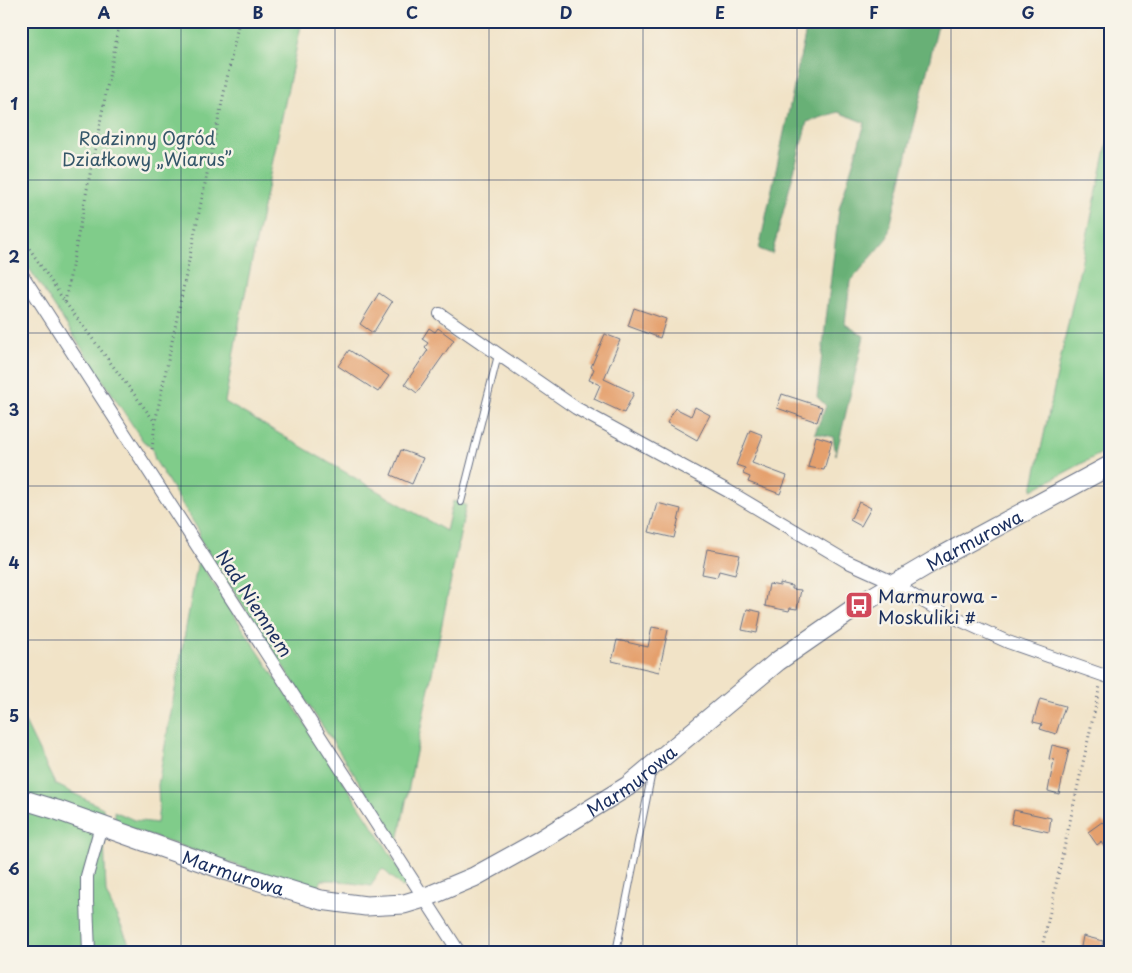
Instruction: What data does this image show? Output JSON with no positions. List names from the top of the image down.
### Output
{
  "streets": {
    "street": ["Marmurowa", "Nad Niemnem"]
  },
  "crossings": [
    ["Marmurowa", "Nad Niemnem"]
  ],
  "parks": ["Rodzinny Ogród Działkowy „Wiarus”"],
  "places": {
    "bus stop": ["Marmurowa - Moskuliki #"]
  },
  "grid": {
    "columns": [
      "A",
      "B",
      "C",
      "D",
      "E",
      "F",
      "G"
    ],
    "rows": [
      "1",
      "2",
      "3",
      "4",
      "5",
      "6"
    ]
  }
}
